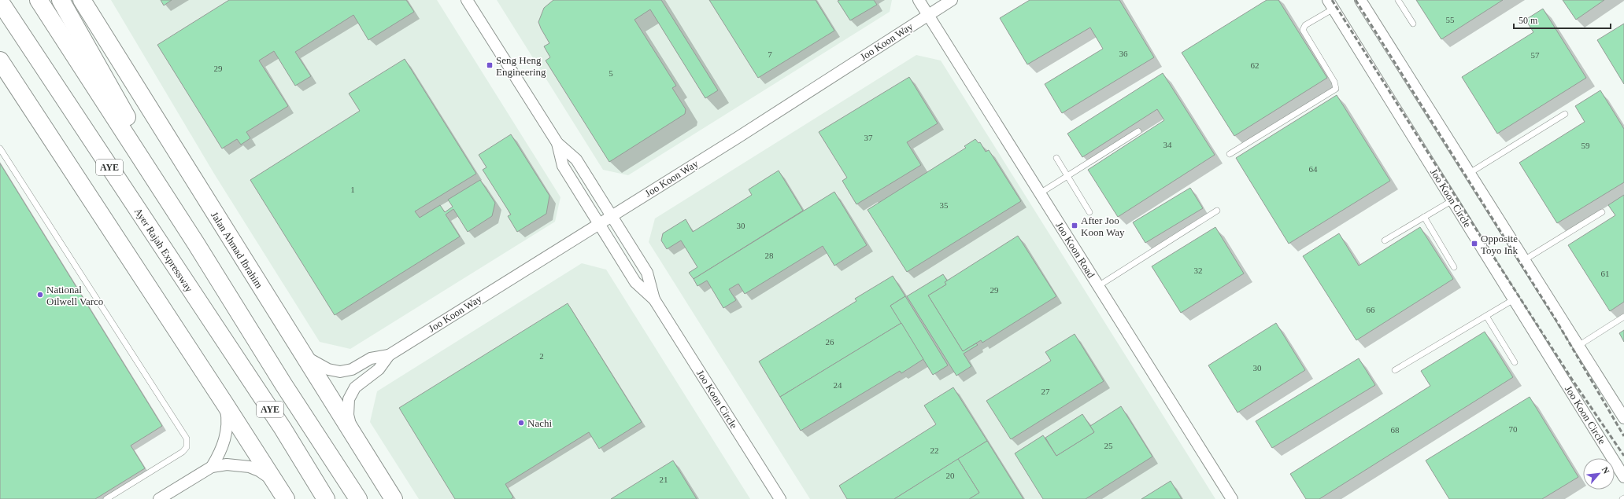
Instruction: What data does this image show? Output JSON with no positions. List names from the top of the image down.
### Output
{
  "streets": {
    "main road": ["AYE", "Ayer Rajah Expressway", "Jalan Ahmad Ibrahim"],
    "street": ["Joo Koon Way", "Joo Koon Circle", "Joo Koon Road"]
  },
  "crossings": [
    ["Joo Koon Way", "Joo Koon Circle"],
    ["Joo Koon Way", "Jalan Ahmad Ibrahim"],
    ["Joo Koon Way", "Joo Koon Road"]
  ],
  "places": {
    "transit": ["Seng Heng Engineering", "After Joo Koon Way", "Opposite Toyo Ink"],
    "other": ["National Oilwell Varco", "Nachi"]
  },
  "house_numbers": [
    "55",
    "36",
    "7",
    "57",
    "62",
    "29",
    "5",
    "37",
    "34",
    "59",
    "64",
    "1",
    "35",
    "30",
    "28",
    "32",
    "61",
    "29",
    "66",
    "26",
    "2",
    "30",
    "24",
    "27",
    "70",
    "68",
    "25",
    "22",
    "20",
    "21"
  ],
  "scale_bar": "50 m",
  "north": "top right"
}
